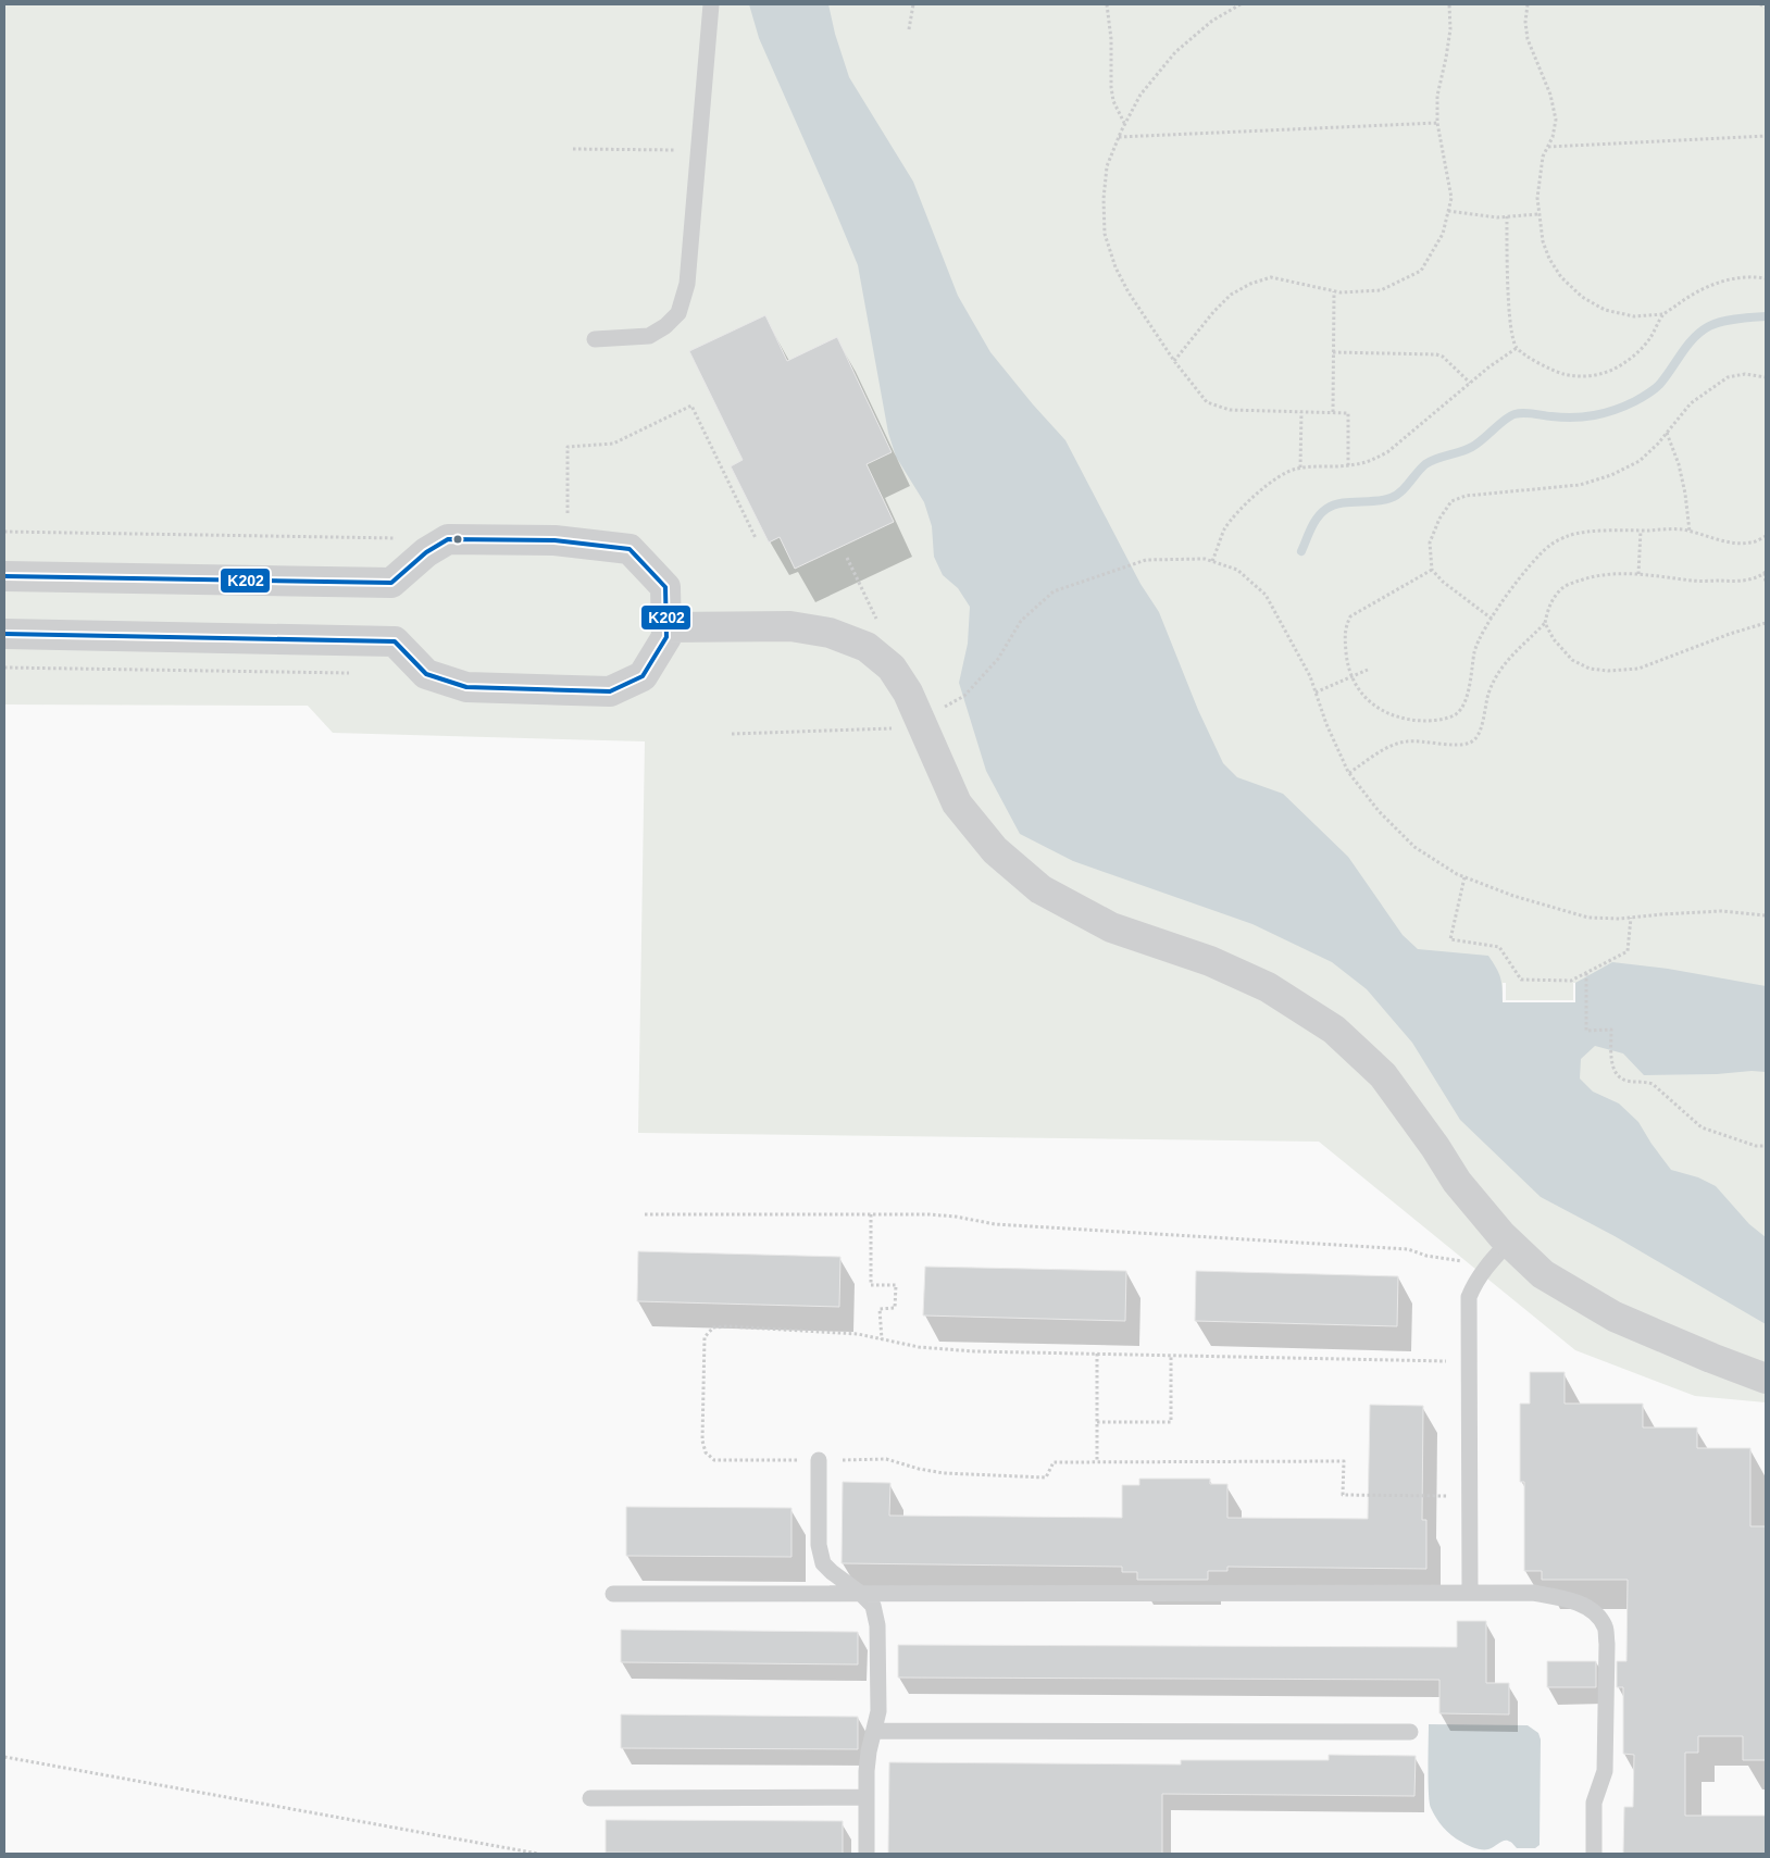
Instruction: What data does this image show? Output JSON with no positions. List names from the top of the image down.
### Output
{
  "lines": ["transit line K202"]
}
